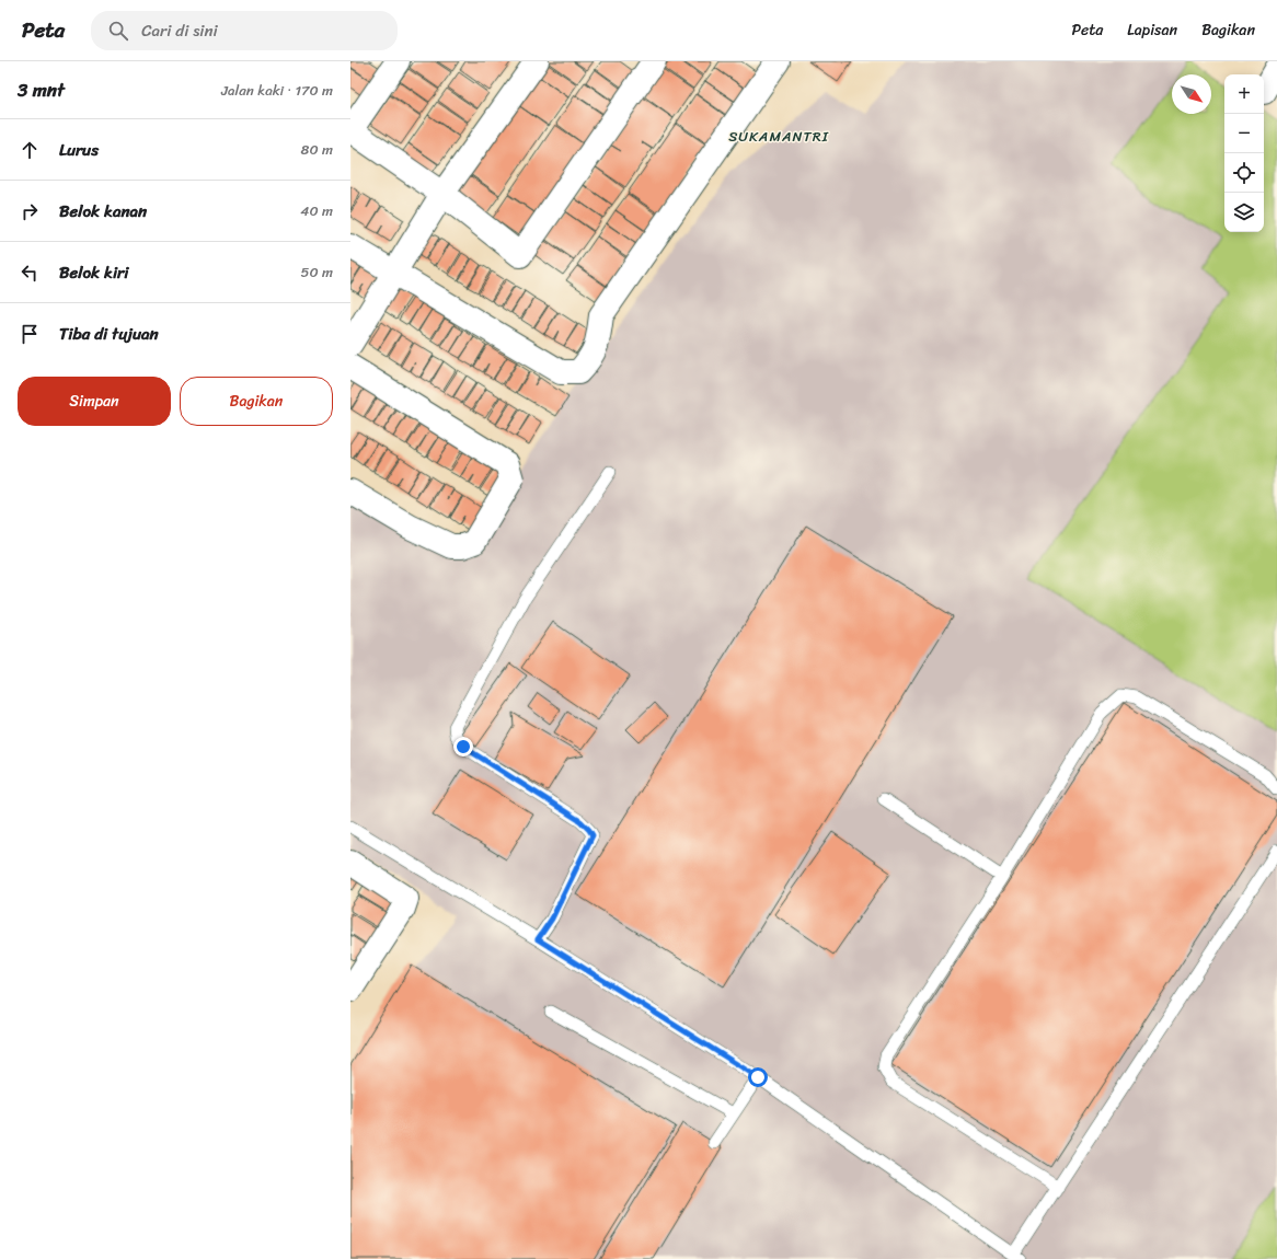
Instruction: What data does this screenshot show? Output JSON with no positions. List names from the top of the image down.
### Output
{
  "districts": ["SUKAMANTRI"],
  "north": "bottom right",
  "page": {
    "header": "Peta",
    "search": "Cari di sini",
    "nav": ["Peta", "Lapisan", "Bagikan"],
    "heading": ["3 mnt", "Jalan kaki · 170 m"],
    "map_buttons": ["+", "−"],
    "list": [
      ["Lurus", "80 m"],
      ["Belok kanan", "40 m"],
      ["Belok kiri", "50 m"],
      "Tiba di tujuan"
    ],
    "buttons": ["Simpan", "Bagikan"]
  }
}
